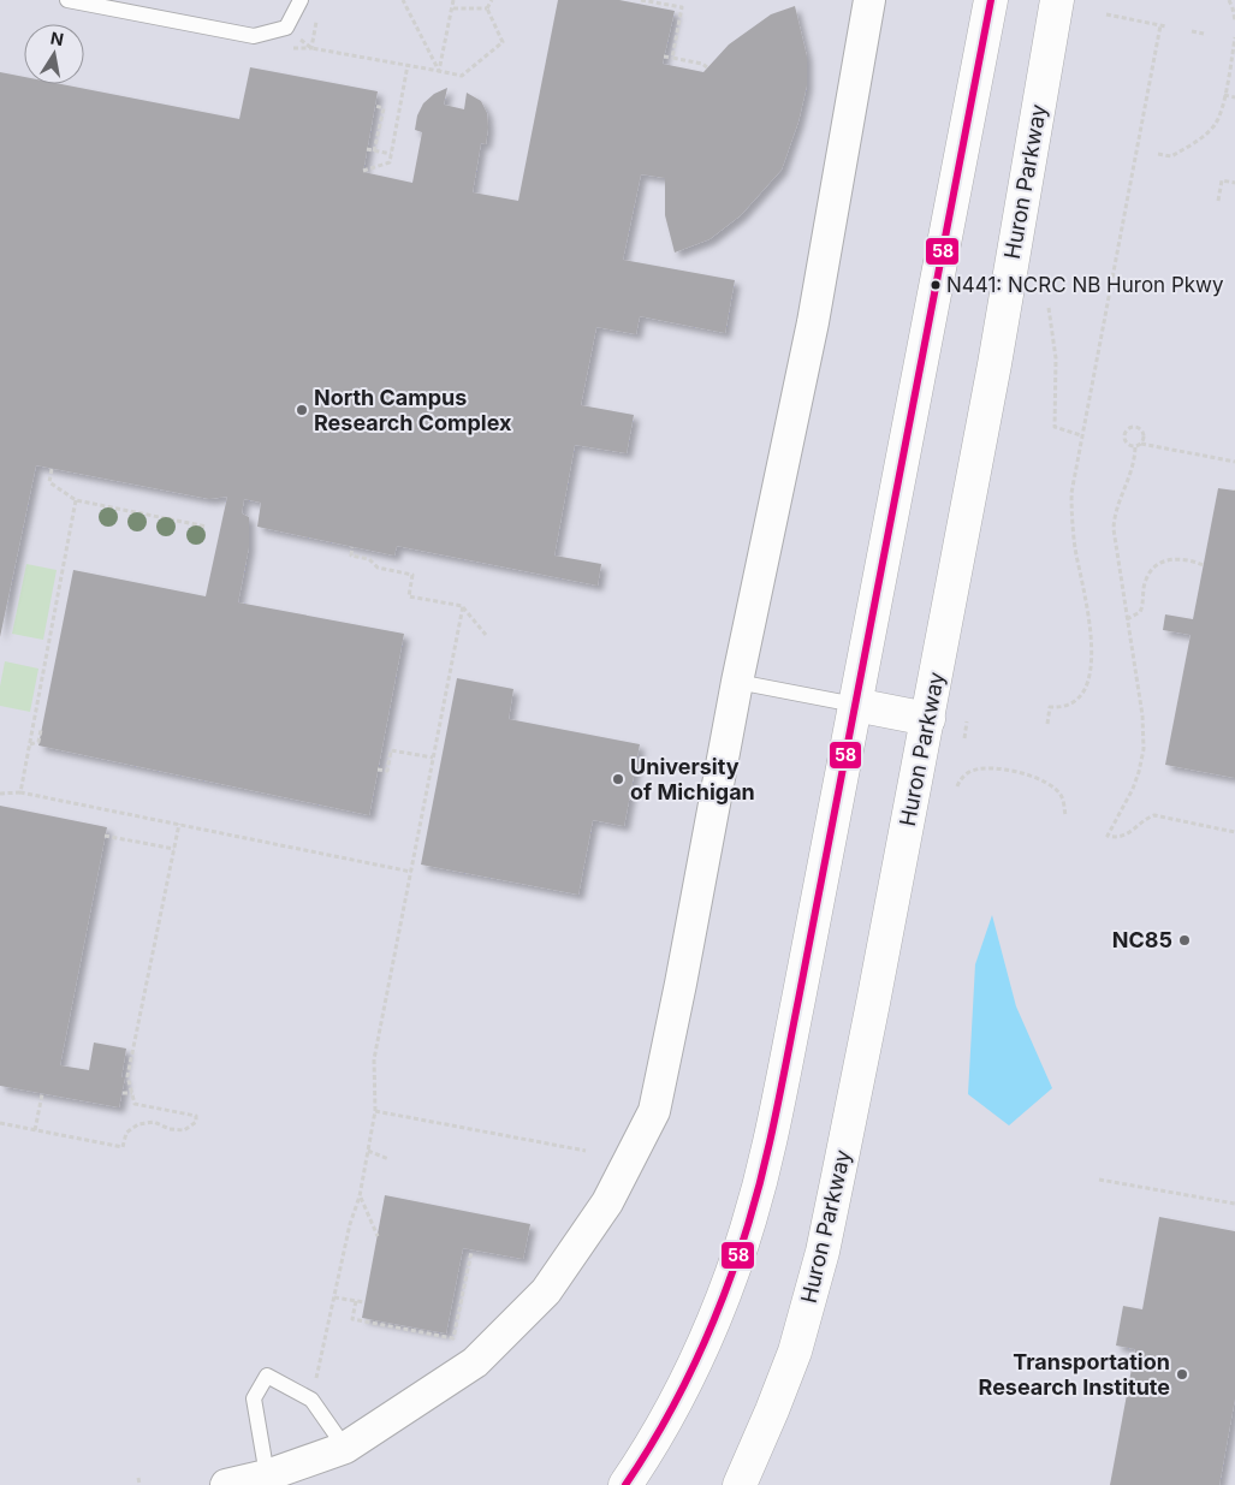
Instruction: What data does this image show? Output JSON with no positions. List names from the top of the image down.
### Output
{
  "streets": {
    "main road": ["Huron Parkway"]
  },
  "places": [
    "N441: NCRC NB Huron Pkwy",
    "North Campus Research Complex",
    "University of Michigan",
    "NC85",
    "Transportation Research Institute"
  ],
  "lines": ["transit line 58"],
  "north": "top"
}
